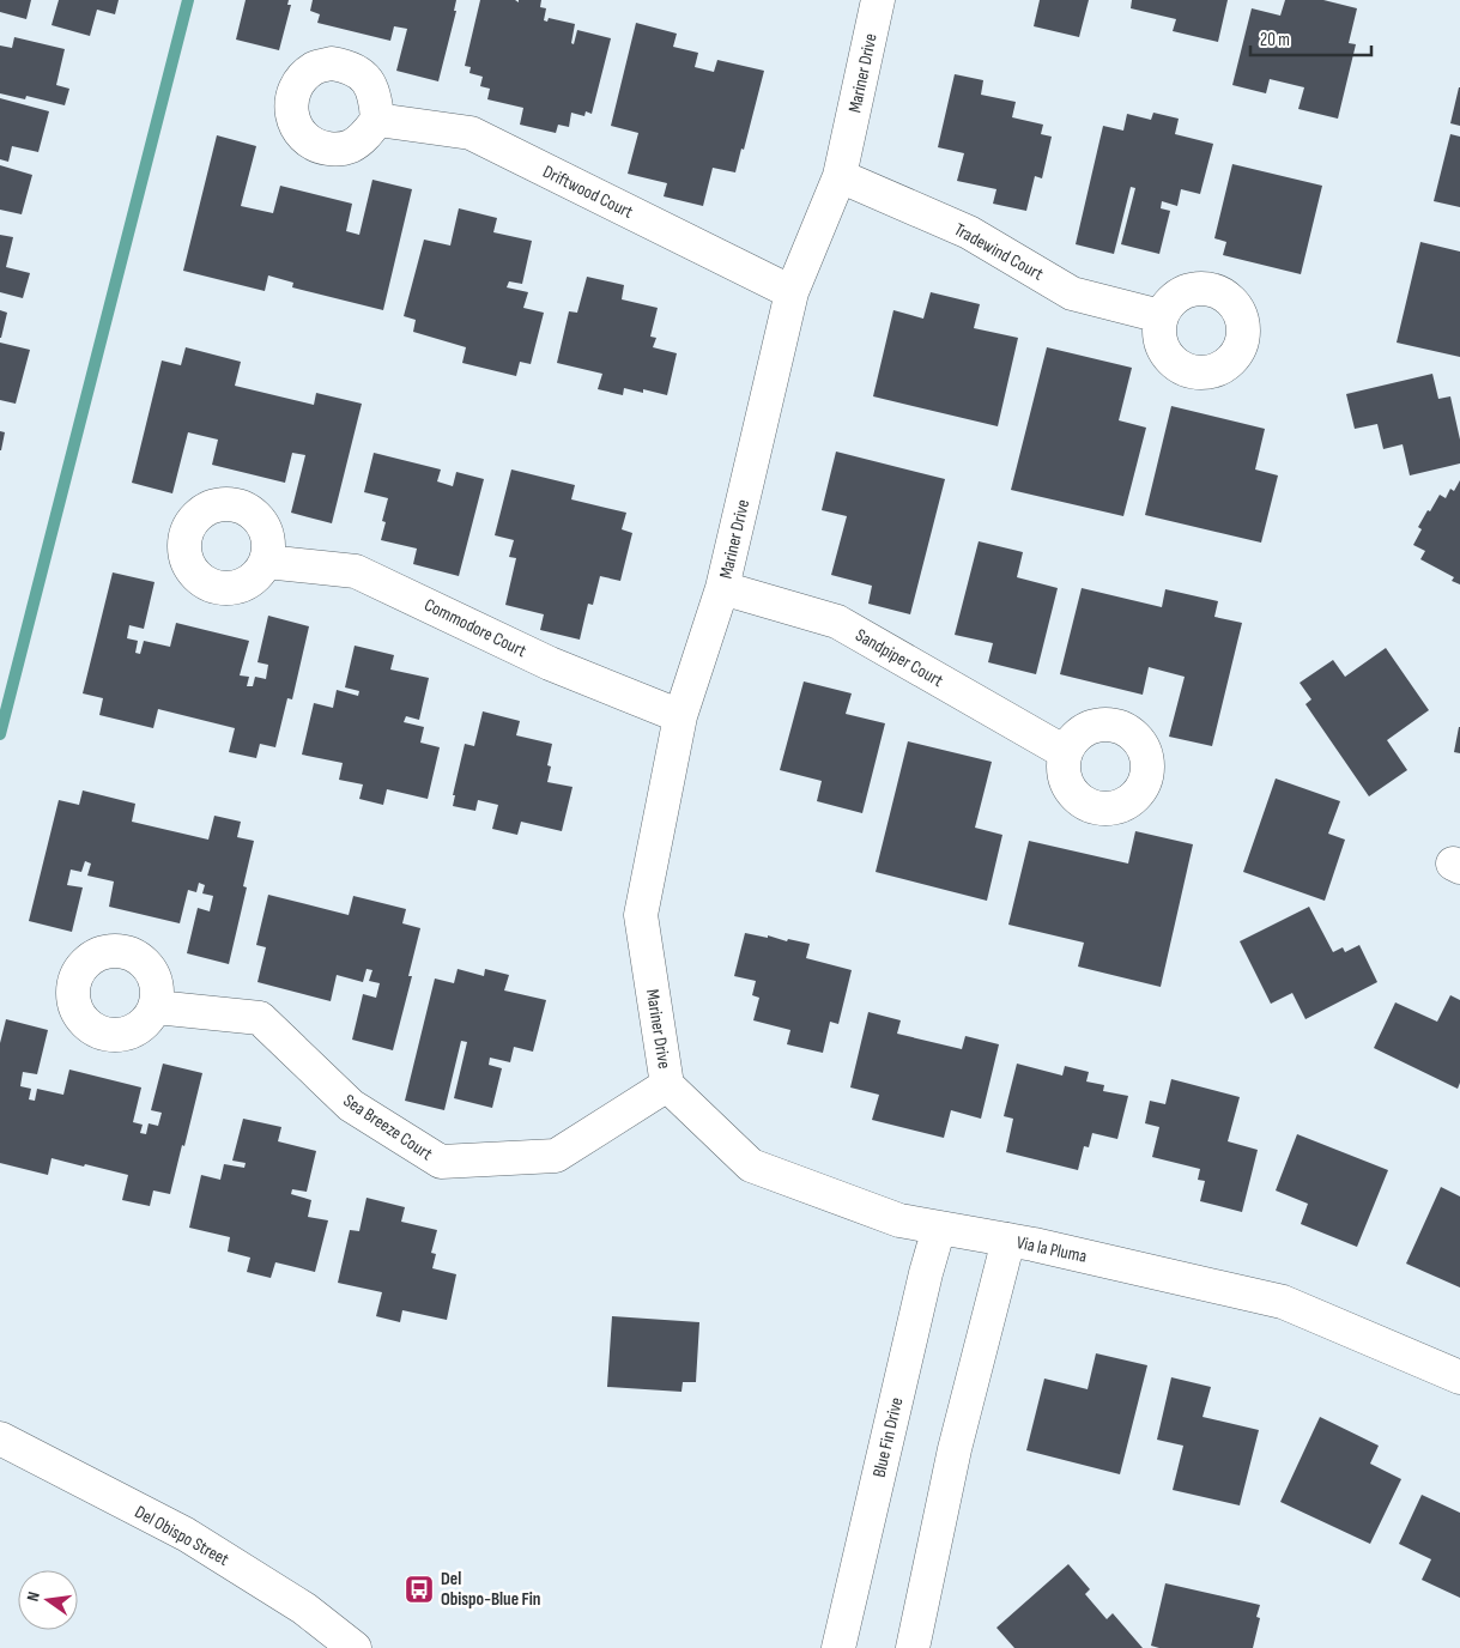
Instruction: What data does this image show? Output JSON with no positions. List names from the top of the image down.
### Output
{
  "streets": {
    "street": [
      "Mariner Drive",
      "Driftwood Court",
      "Tradewind Court",
      "Commodore Court",
      "Sandpiper Court",
      "Sea Breeze Court",
      "Via la Pluma",
      "Blue Fin Drive",
      "Del Obispo Street"
    ]
  },
  "crossings": [
    ["Mariner Drive", "Driftwood Court"],
    ["Mariner Drive", "Tradewind Court"],
    ["Mariner Drive", "Commodore Court"],
    ["Mariner Drive", "Sandpiper Court"],
    ["Mariner Drive", "Sea Breeze Court"],
    ["Mariner Drive", "Via la Pluma"],
    ["Sea Breeze Court", "Via la Pluma"],
    ["Via la Pluma", "Blue Fin Drive"]
  ],
  "places": {
    "bus stop": ["Del Obispo-Blue Fin"]
  },
  "scale_bar": "20 m",
  "north": "left"
}
